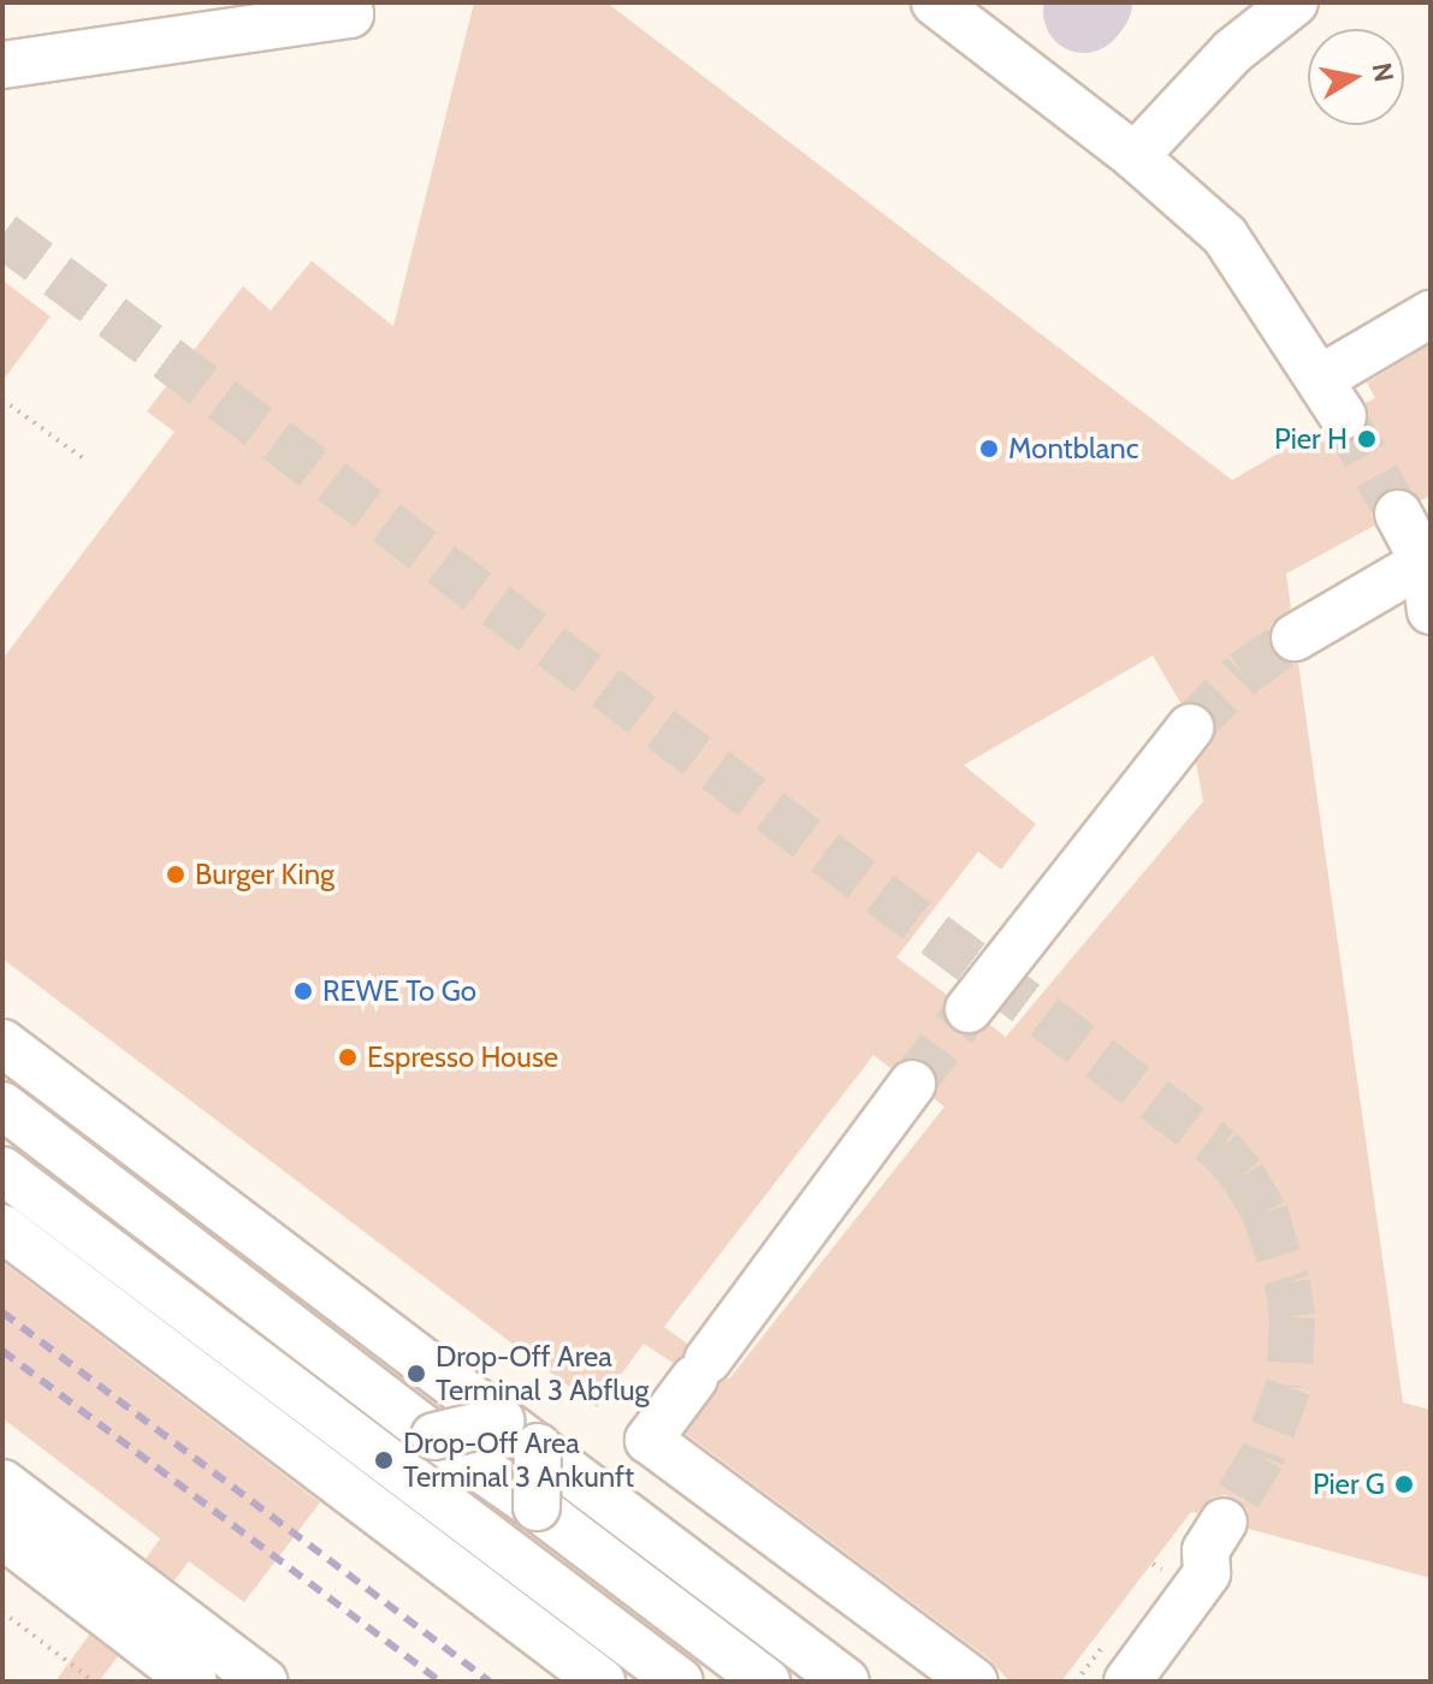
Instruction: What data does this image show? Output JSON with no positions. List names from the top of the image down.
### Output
{
  "places": [
    "Pier H",
    "Montblanc",
    "Burger King",
    "REWE To Go",
    "Espresso House",
    "Drop-Off Area Terminal 3 Abflug",
    "Drop-Off Area Terminal 3 Ankunft",
    "Pier G"
  ],
  "north": "right"
}
